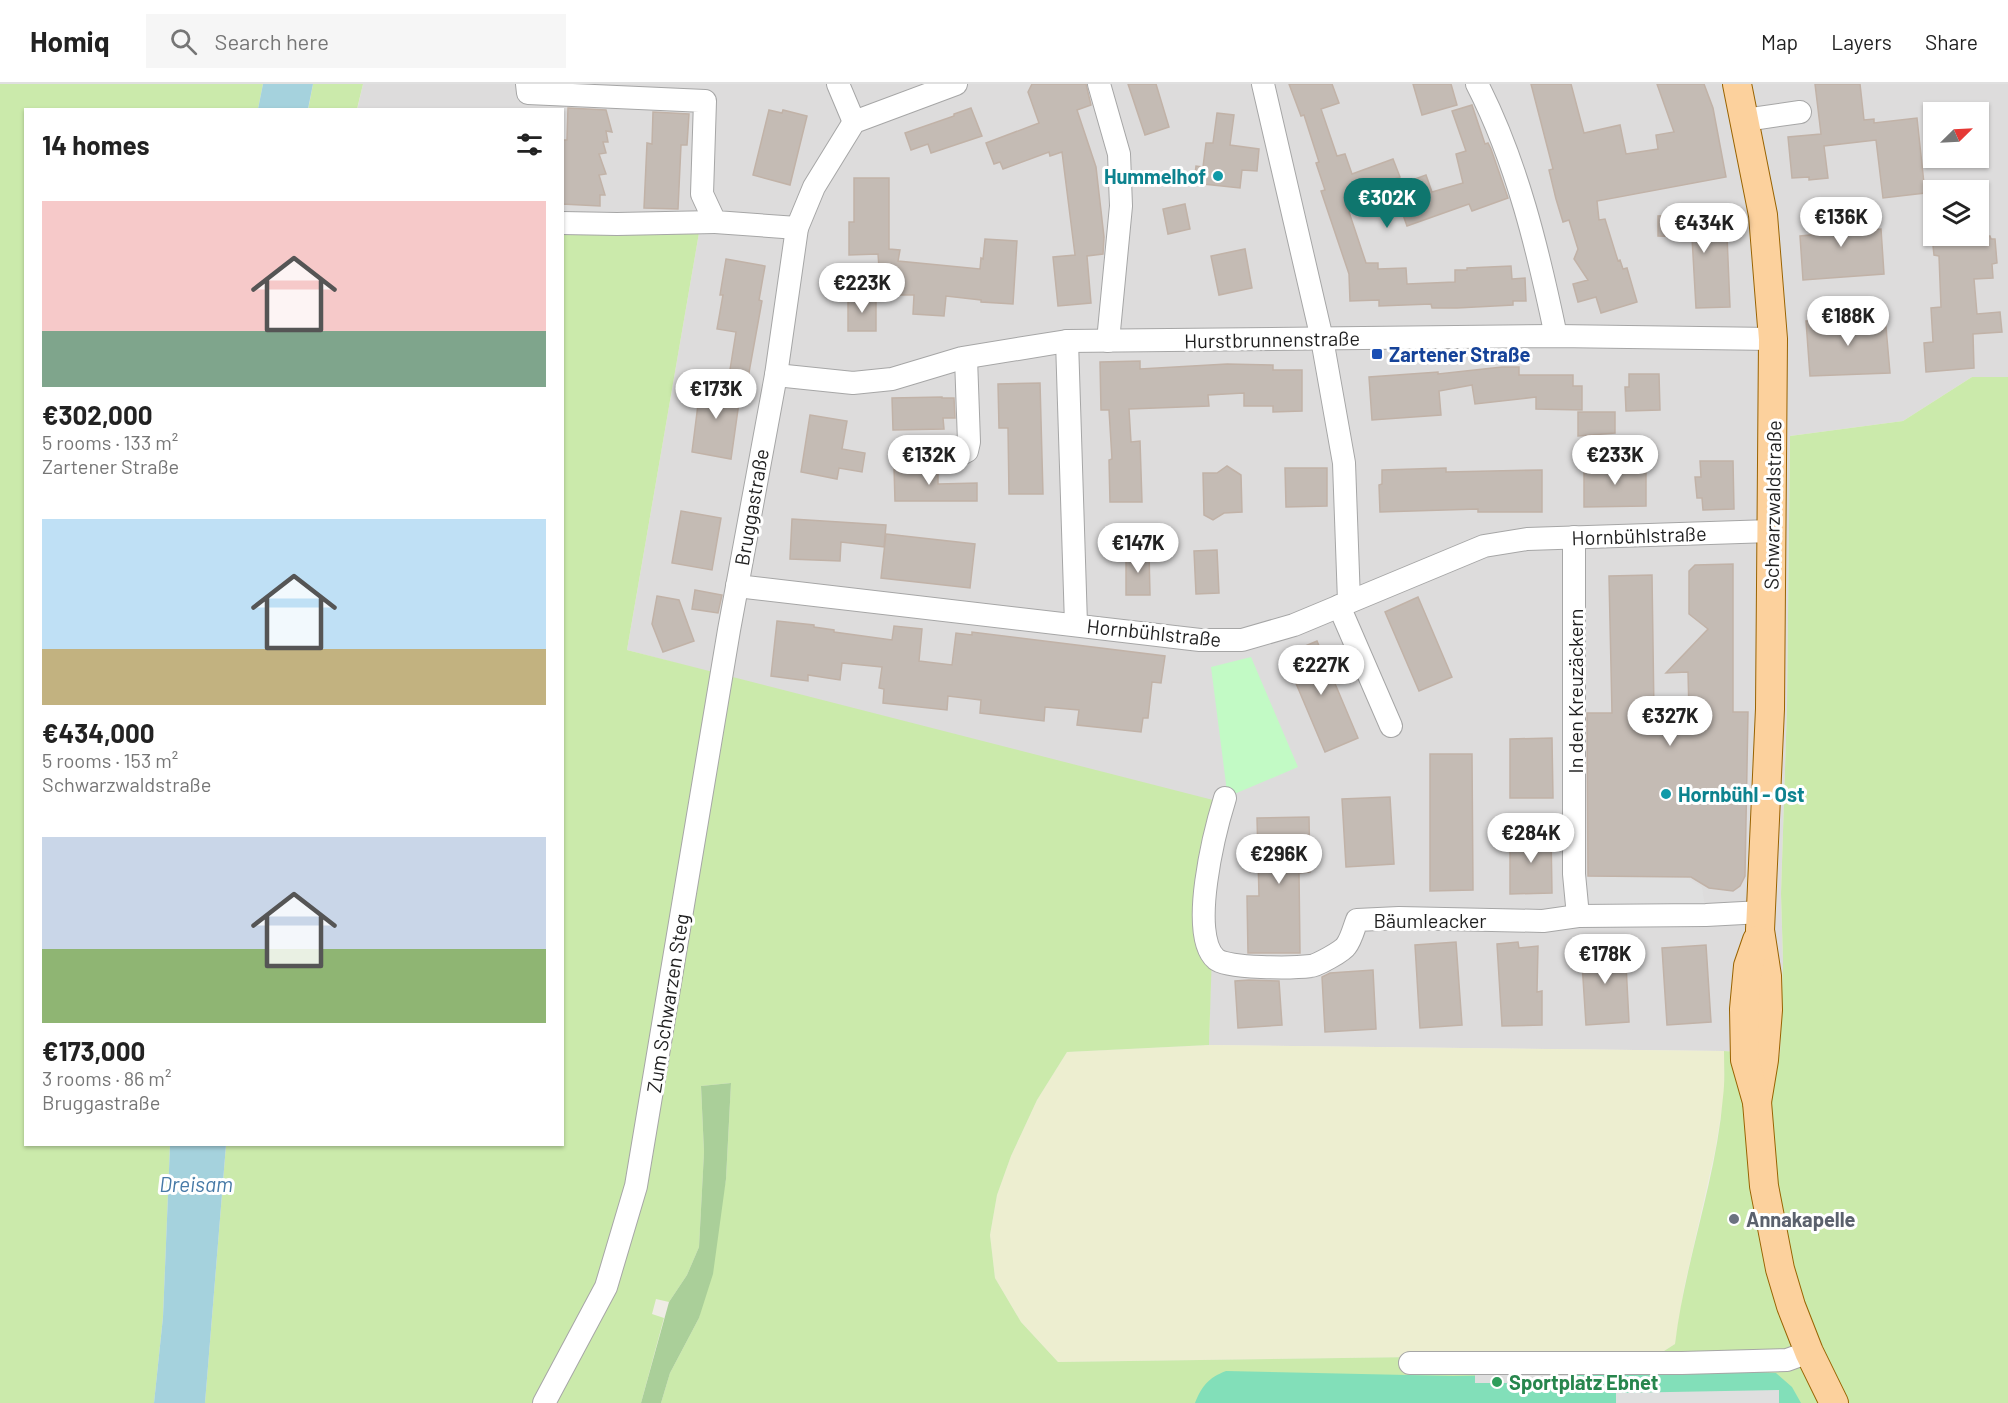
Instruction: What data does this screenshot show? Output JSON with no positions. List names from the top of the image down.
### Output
{
  "streets": {
    "main road": ["Schwarzwaldstraße"],
    "street": [
      "Hurstbrunnenstraße",
      "Bruggastraße",
      "Hornbühlstraße",
      "In den Kreuzäckern",
      "Bäumleacker",
      "Zum Schwarzen Steg"
    ]
  },
  "crossings": [
    ["Hurstbrunnenstraße", "Schwarzwaldstraße"],
    ["Hurstbrunnenstraße", "Bruggastraße"],
    ["Schwarzwaldstraße", "Hornbühlstraße"],
    ["Schwarzwaldstraße", "Bäumleacker"],
    ["Bruggastraße", "Hornbühlstraße"],
    ["Bruggastraße", "Zum Schwarzen Steg"],
    ["Hornbühlstraße", "In den Kreuzäckern"],
    ["Hornbühlstraße", "Zum Schwarzen Steg"],
    ["In den Kreuzäckern", "Bäumleacker"]
  ],
  "water": ["Dreisam"],
  "places": {
    "other": [
      "Hummelhof",
      "Hornbühl - Ost",
      "Annakapelle",
      "Sportplatz Ebnet"
    ],
    "transit": ["Zartener Straße"]
  },
  "north": "top right",
  "page": {
    "header": "Homiq",
    "search": "Search here",
    "nav": ["Map", "Layers", "Share"],
    "heading": "14 homes",
    "price": [
      "€302K",
      "€136K",
      "€434K",
      "€223K",
      "€188K",
      "€173K",
      "€132K",
      "€233K",
      "€147K",
      "€227K",
      "€327K",
      "€284K",
      "€296K",
      "€178K"
    ],
    "list": [
      {
        "name": "€302,000",
        "note": "5 rooms · 133 m² · Zartener Straße"
      },
      {
        "name": "€434,000",
        "note": "5 rooms · 153 m² · Schwarzwaldstraße"
      },
      {
        "name": "€173,000",
        "note": "3 rooms · 86 m² · Bruggastraße"
      }
    ]
  }
}
